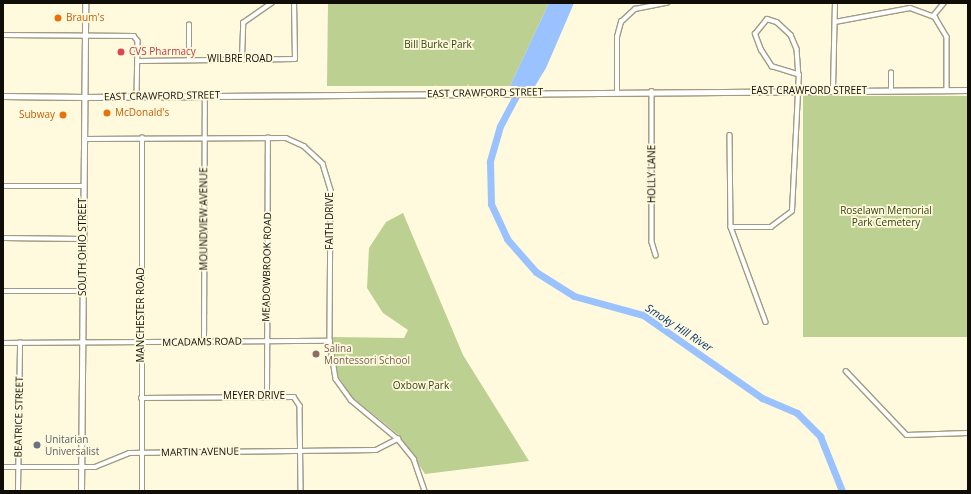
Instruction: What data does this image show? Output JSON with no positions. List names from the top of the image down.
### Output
{
  "streets": {
    "main road": ["EAST CRAWFORD STREET", "SOUTH OHIO STREET"],
    "street": [
      "WILBRE ROAD",
      "HOLLY LANE",
      "MOUNDVIEW AVENUE",
      "FAITH DRIVE",
      "MEADOWBROOK ROAD",
      "MANCHESTER ROAD",
      "MCADAMS ROAD",
      "MEYER DRIVE",
      "BEATRICE STREET",
      "MARTIN AVENUE"
    ]
  },
  "crossings": [
    ["EAST CRAWFORD STREET", "HOLLY LANE"],
    ["EAST CRAWFORD STREET", "MOUNDVIEW AVENUE"],
    ["EAST CRAWFORD STREET", "SOUTH OHIO STREET"],
    ["MOUNDVIEW AVENUE", "FAITH DRIVE"],
    ["MOUNDVIEW AVENUE", "MCADAMS ROAD"],
    ["FAITH DRIVE", "SOUTH OHIO STREET"],
    ["FAITH DRIVE", "MEADOWBROOK ROAD"],
    ["FAITH DRIVE", "MANCHESTER ROAD"],
    ["FAITH DRIVE", "MCADAMS ROAD"],
    ["FAITH DRIVE", "MARTIN AVENUE"],
    ["SOUTH OHIO STREET", "MCADAMS ROAD"],
    ["SOUTH OHIO STREET", "MARTIN AVENUE"],
    ["MEADOWBROOK ROAD", "MCADAMS ROAD"],
    ["MEADOWBROOK ROAD", "MEYER DRIVE"],
    ["MANCHESTER ROAD", "MCADAMS ROAD"],
    ["MANCHESTER ROAD", "MEYER DRIVE"],
    ["MANCHESTER ROAD", "MARTIN AVENUE"],
    ["MCADAMS ROAD", "BEATRICE STREET"],
    ["MEYER DRIVE", "MARTIN AVENUE"],
    ["BEATRICE STREET", "MARTIN AVENUE"]
  ],
  "water": ["Smoky Hill River"],
  "parks": ["Bill Burke Park", "Roselawn Memorial Park Cemetery", "Oxbow Park"],
  "places": [
    "Braum's",
    "CVS Pharmacy",
    "McDonald's",
    "Subway",
    "Salina Montessori School",
    "Unitarian Universalist"
  ]
}
